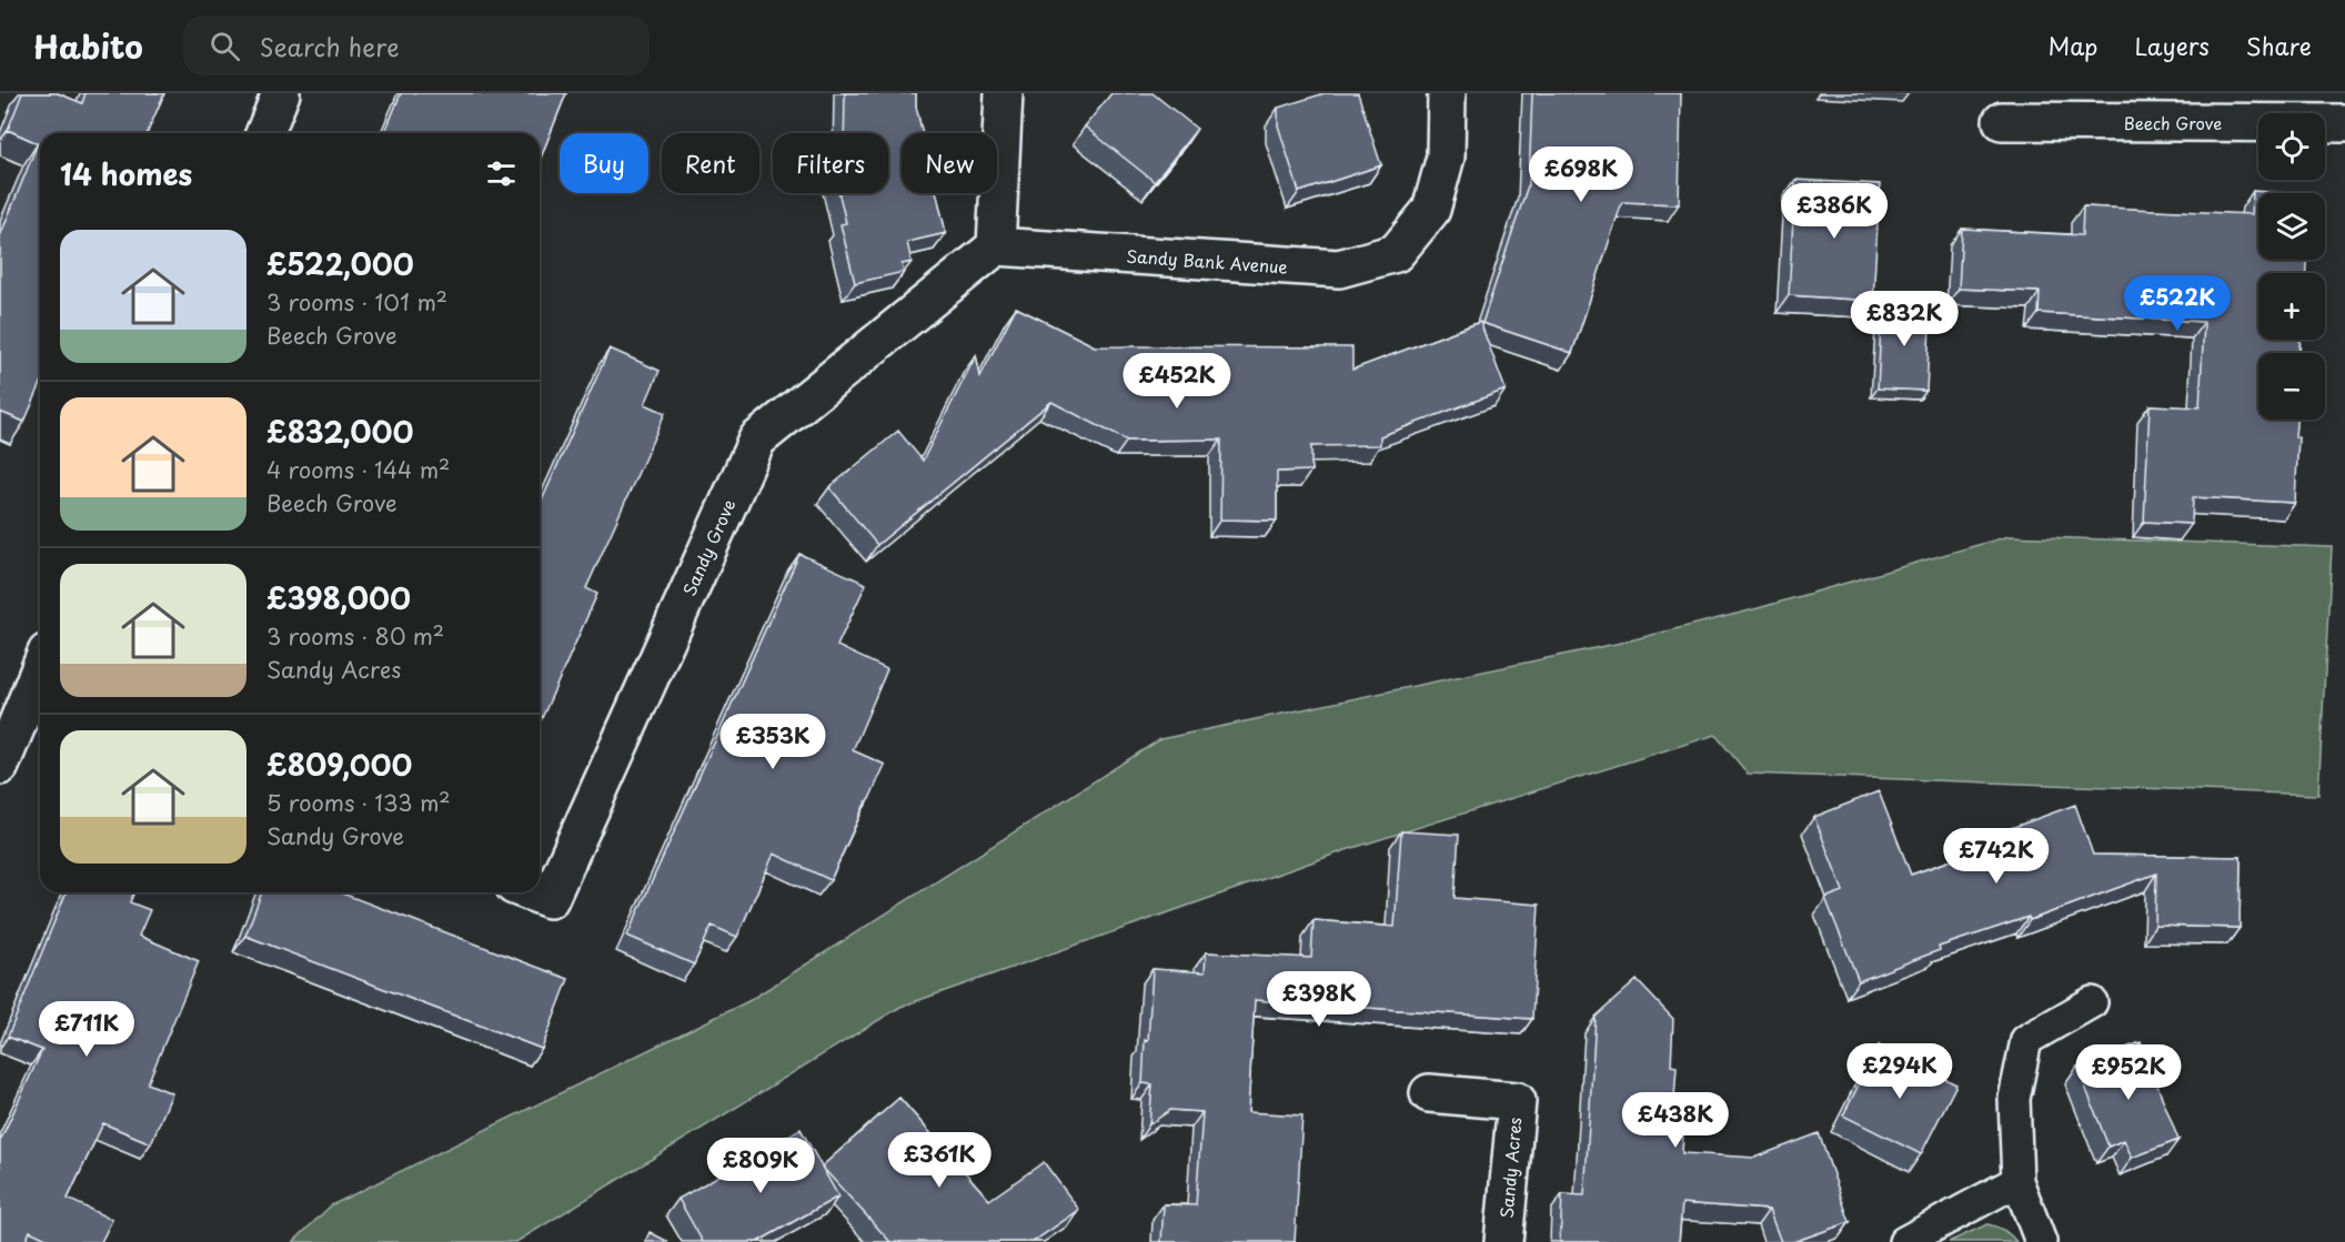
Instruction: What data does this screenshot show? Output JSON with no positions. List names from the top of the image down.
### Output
{
  "streets": {
    "street": [
      "Beech Grove",
      "Sandy Bank Avenue",
      "Sandy Grove",
      "Sandy Acres"
    ]
  },
  "crossings": [
    ["Sandy Bank Avenue", "Sandy Grove"]
  ],
  "page": {
    "header": "Habito",
    "search": "Search here",
    "nav": ["Map", "Layers", "Share"],
    "map_buttons": ["+", "−"],
    "chip": [
      "Buy",
      "Rent",
      "Filters",
      "New"
    ],
    "heading": "14 homes",
    "price": [
      "£698K",
      "£386K",
      "£522K",
      "£832K",
      "£452K",
      "£353K",
      "£742K",
      "£398K",
      "£711K",
      "£294K",
      "£952K",
      "£438K",
      "£361K",
      "£809K"
    ],
    "list": [
      {
        "name": "£522,000",
        "note": "3 rooms · 101 m² · Beech Grove"
      },
      {
        "name": "£832,000",
        "note": "4 rooms · 144 m² · Beech Grove"
      },
      {
        "name": "£398,000",
        "note": "3 rooms · 80 m² · Sandy Acres"
      },
      {
        "name": "£809,000",
        "note": "5 rooms · 133 m² · Sandy Grove"
      }
    ]
  }
}
